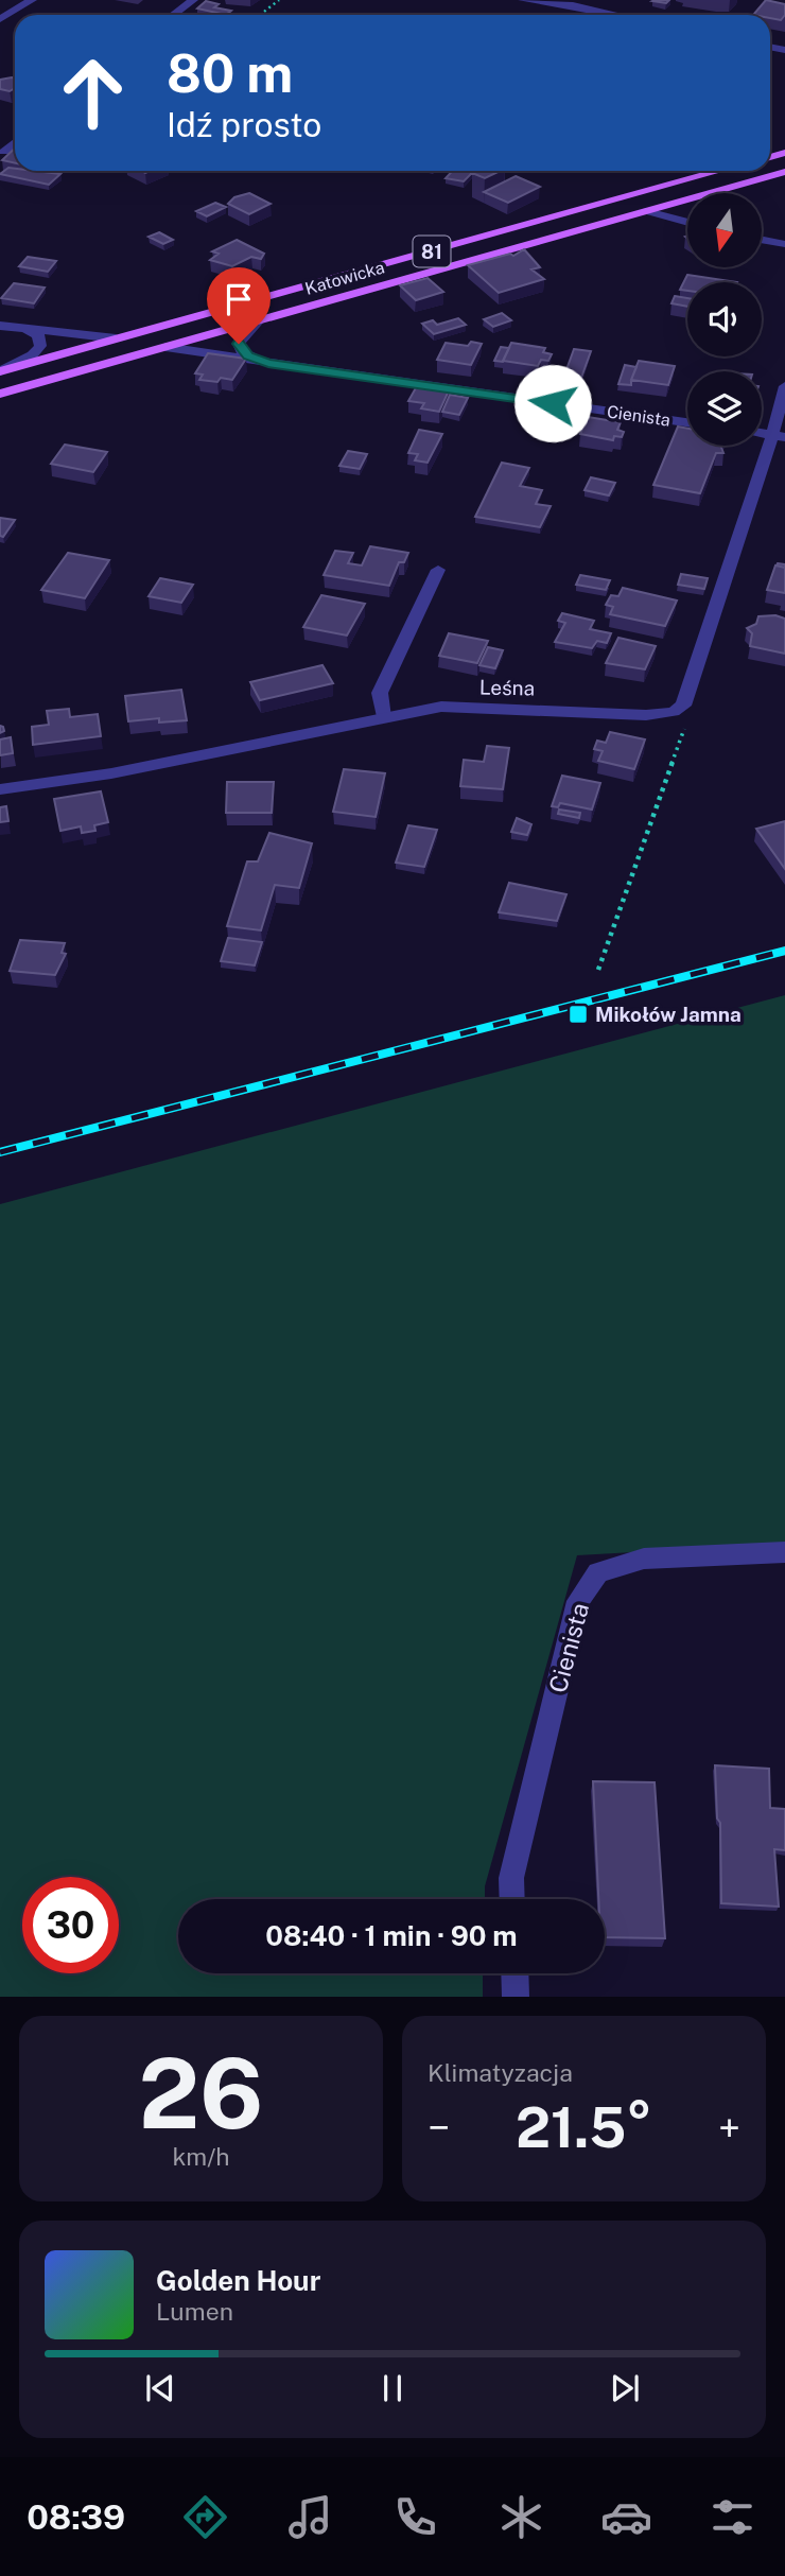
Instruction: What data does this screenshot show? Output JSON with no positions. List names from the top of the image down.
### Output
{
  "streets": {
    "main road": ["81", "Katowicka"],
    "street": ["Cienista", "Leśna"]
  },
  "crossings": [
    ["Katowicka", "Cienista"]
  ],
  "places": {
    "transit": ["Mikołów Jamna"]
  },
  "north": "bottom",
  "page": {
    "turn": ["80 m", "Idź prosto"],
    "limit": "30",
    "trip": "08:40 · 1 min · 90 m",
    "tile": [
      ["26", "km/h"],
      "Klimatyzacja"
    ],
    "heat": ["−", "21.5°", "+"],
    "song": ["Golden Hour", "Lumen"],
    "tabs": "08:39"
  }
}
